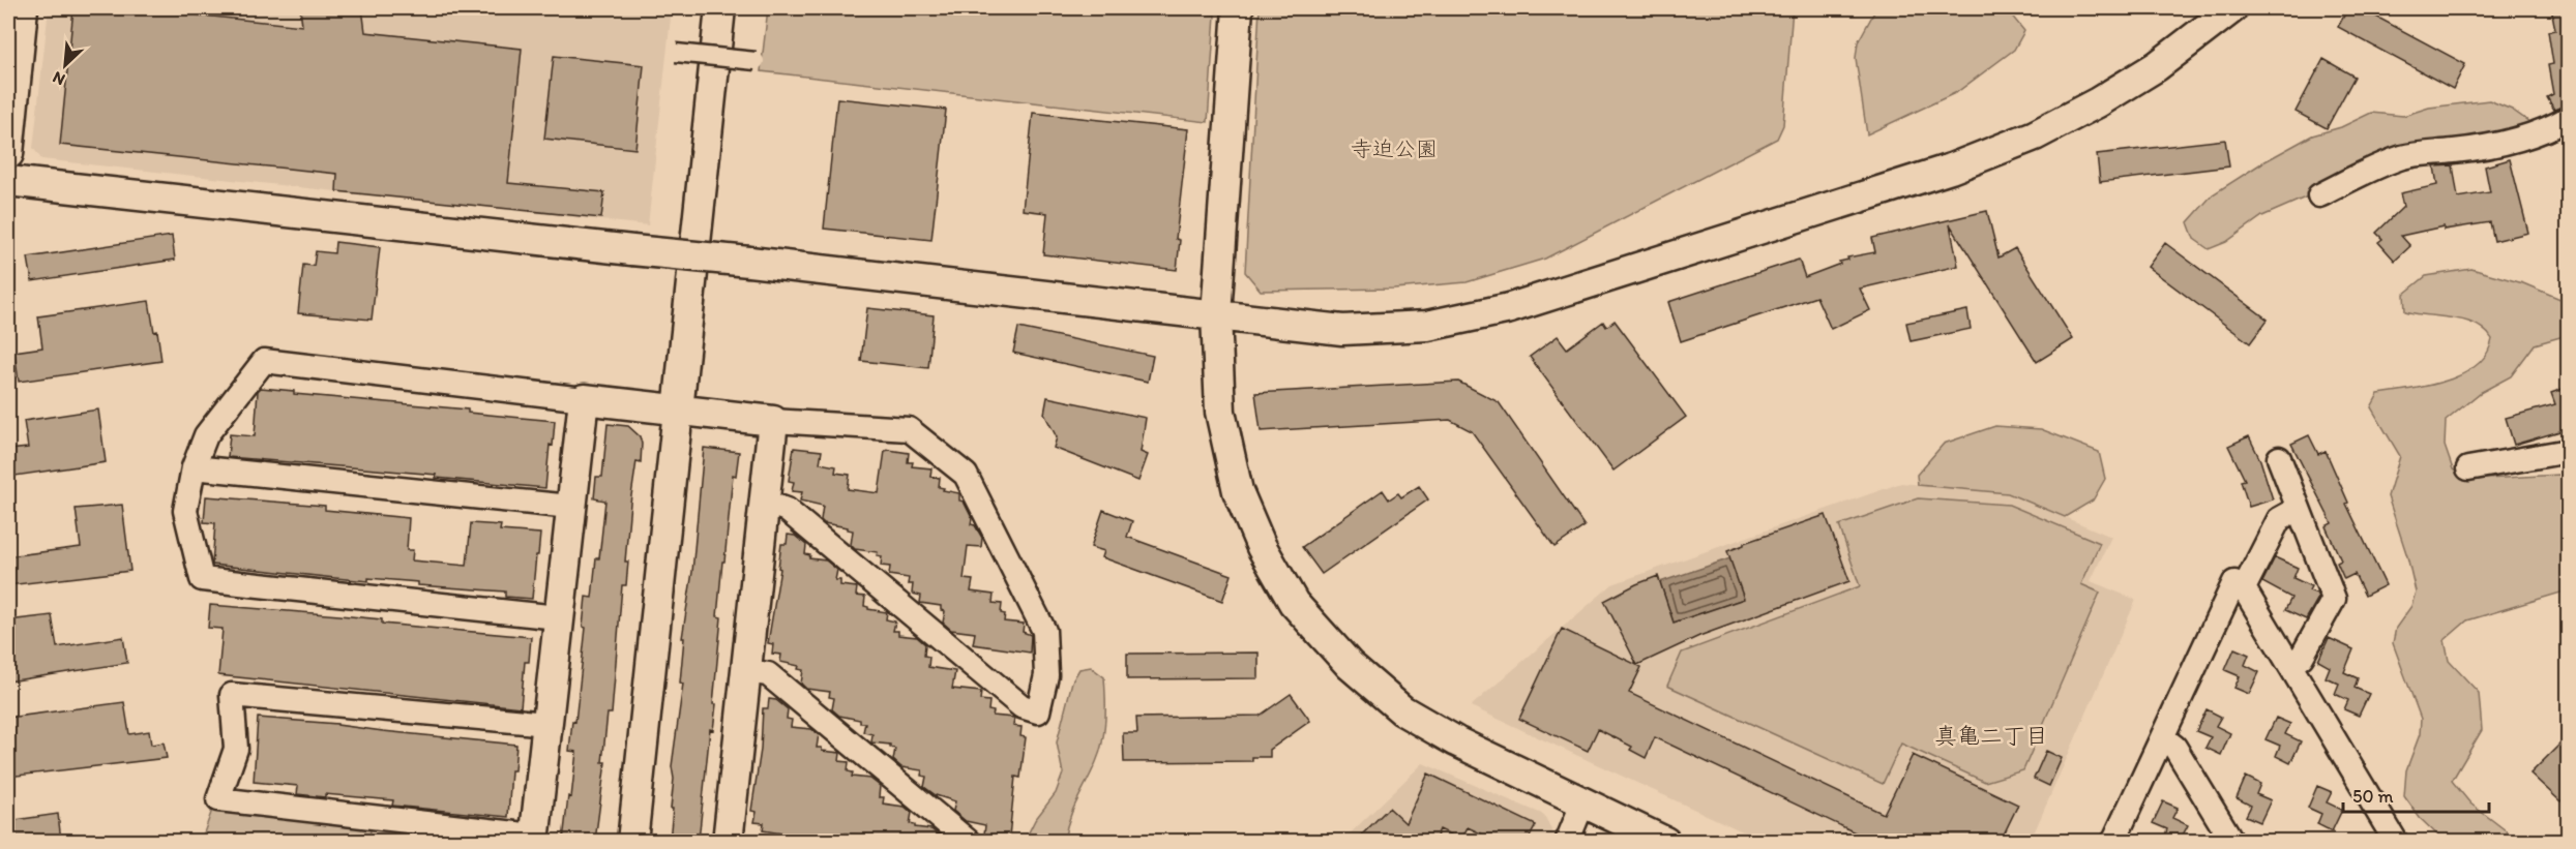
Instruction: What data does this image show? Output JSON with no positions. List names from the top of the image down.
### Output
{
  "districts": ["真亀二丁目"],
  "parks": ["寺迫公園"],
  "scale_bar": "50 m",
  "north": "bottom left"
}
